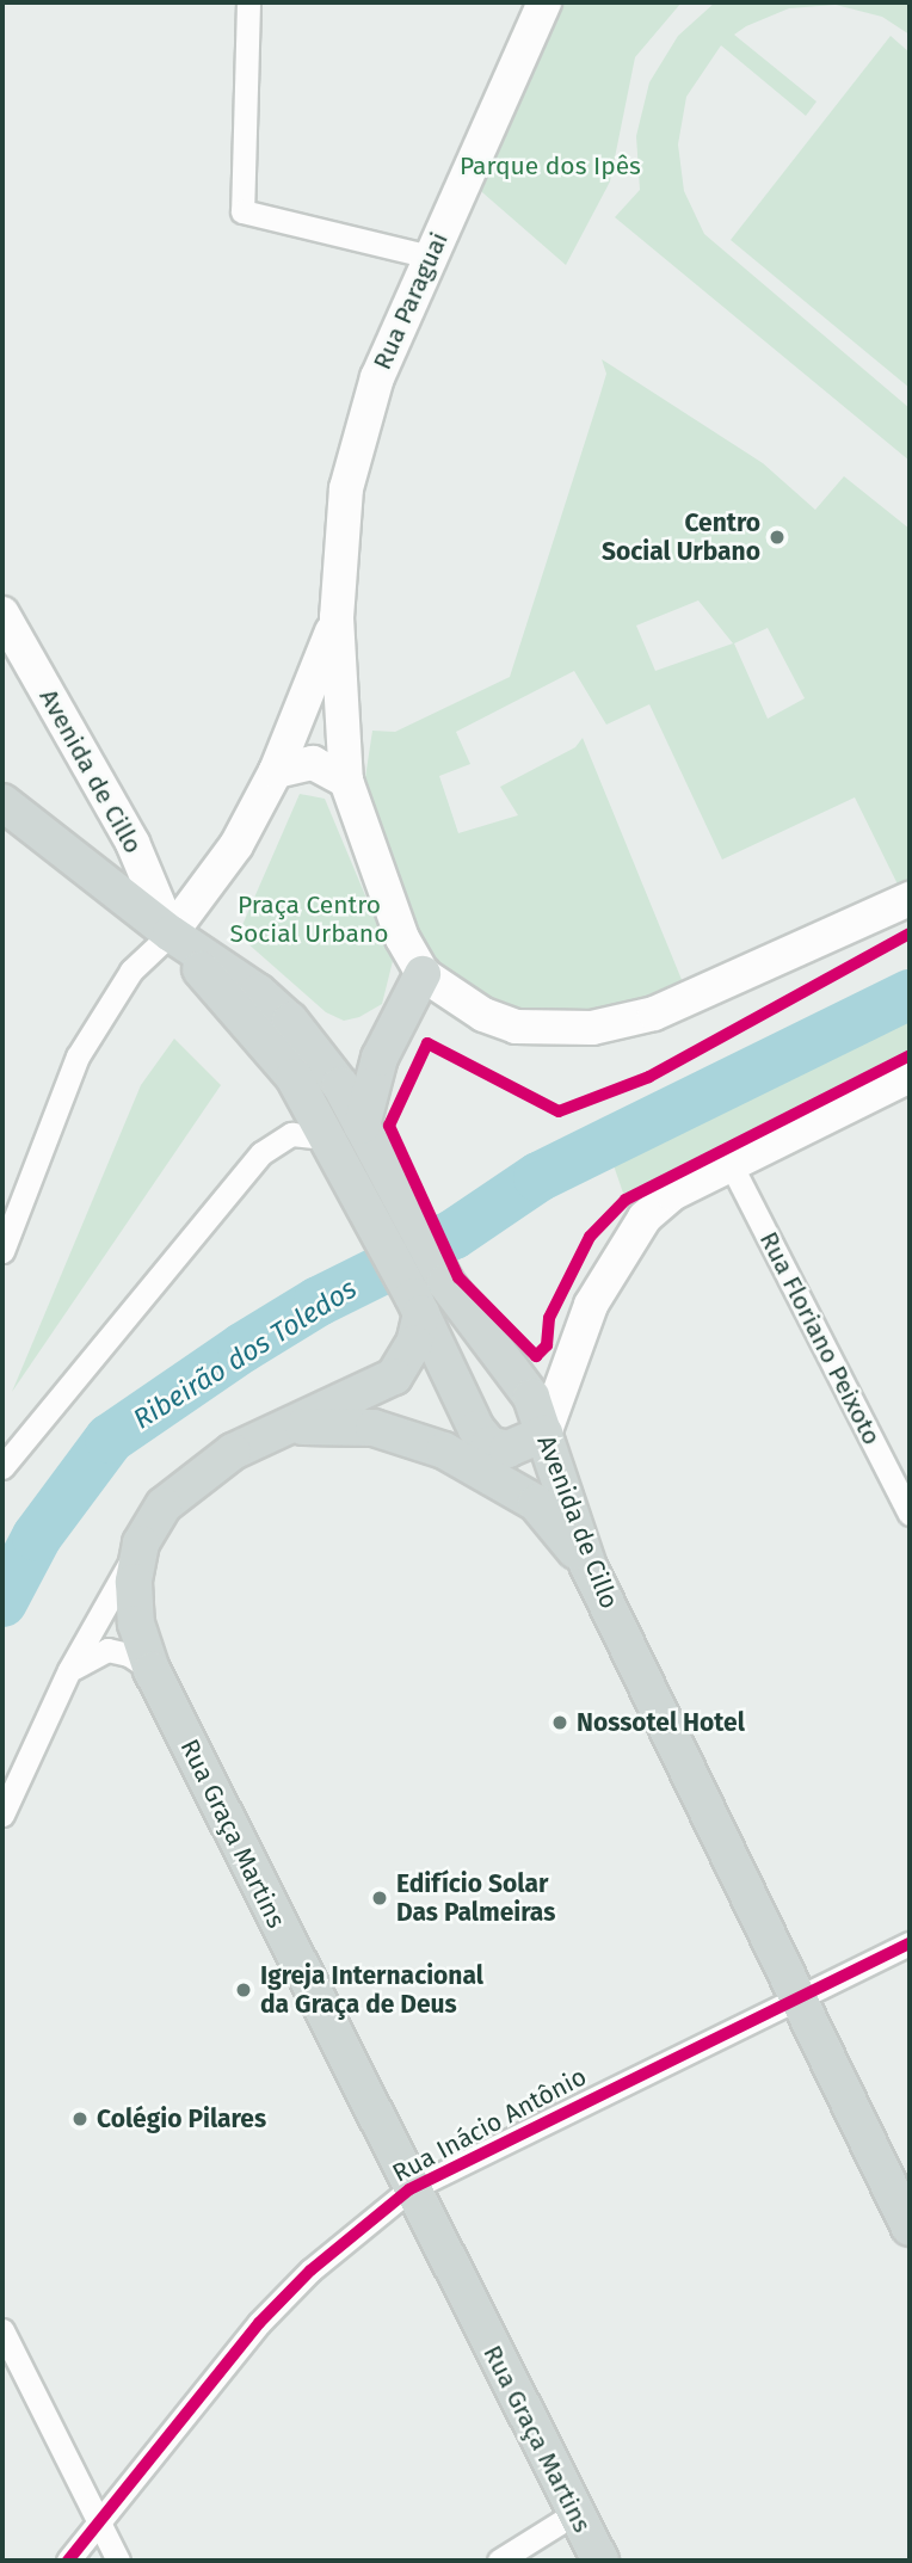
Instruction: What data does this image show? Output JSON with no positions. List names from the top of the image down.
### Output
{
  "streets": {
    "main road": ["Rua Paraguai", "Avenida de Cillo", "Rua Graça Martins"],
    "street": ["Rua Floriano Peixoto", "Rua Inácio Antônio"]
  },
  "crossings": [
    ["Rua Paraguai", "Avenida de Cillo"],
    ["Avenida de Cillo", "Rua Inácio Antônio"],
    ["Rua Graça Martins", "Rua Inácio Antônio"]
  ],
  "water": ["Ribeirão dos Toledos"],
  "parks": ["Parque dos Ipês", "Praça Centro Social Urbano"],
  "places": [
    "Centro Social Urbano",
    "Nossotel Hotel",
    "Edifício Solar Das Palmeiras",
    "Igreja Internacional da Graça de Deus",
    "Colégio Pilares"
  ]
}
